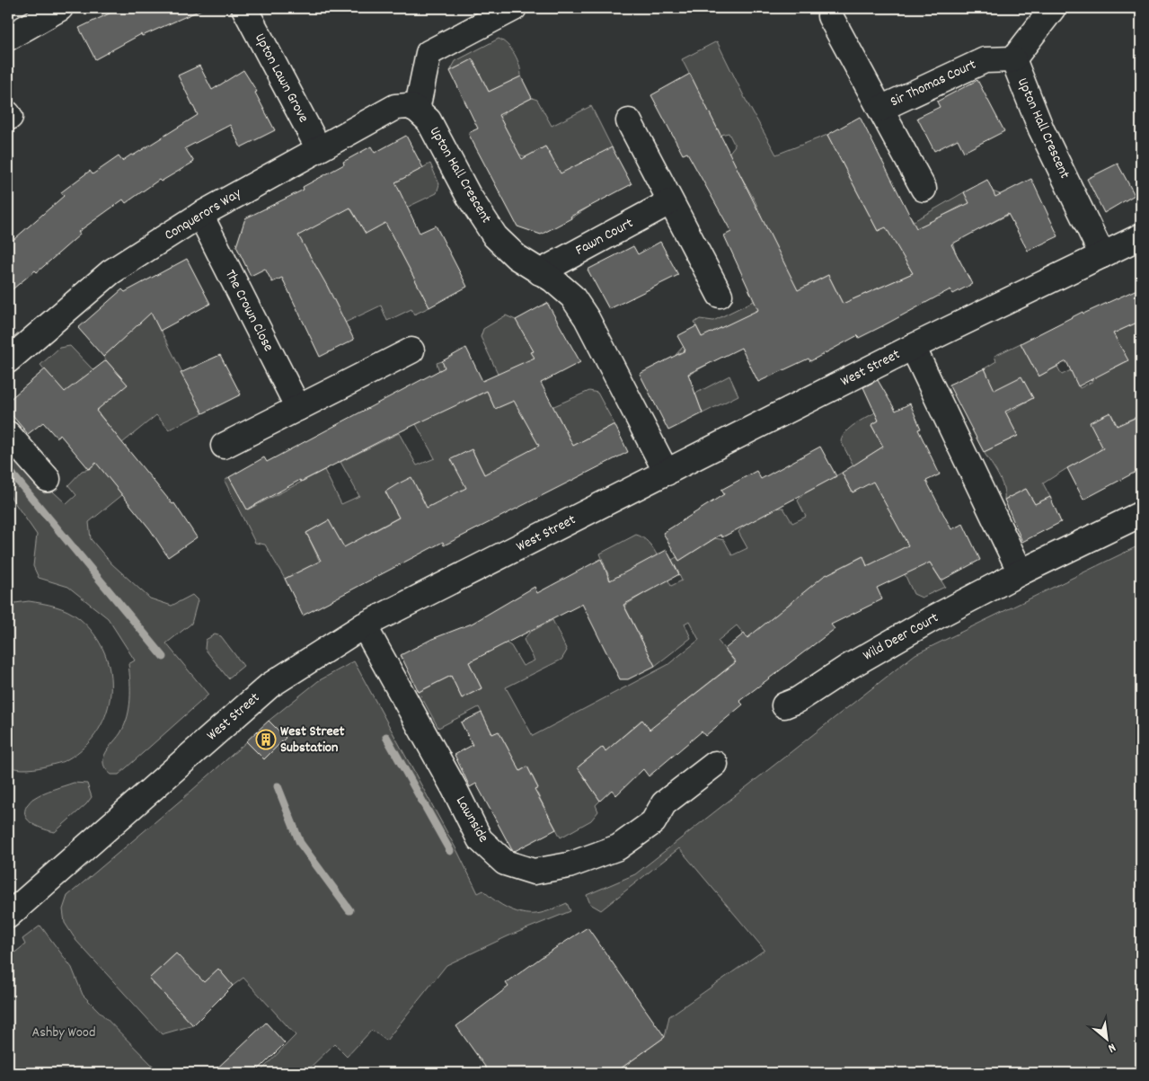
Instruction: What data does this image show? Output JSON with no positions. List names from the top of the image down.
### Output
{
  "streets": {
    "street": [
      "Upton Lawn Grove",
      "Sir Thomas Court",
      "Upton Hall Crescent",
      "Conquerors Way",
      "Fawn Court",
      "The Crown Close",
      "West Street",
      "Wild Deer Court",
      "Lawnside"
    ]
  },
  "crossings": [
    ["Upton Lawn Grove", "Conquerors Way"],
    ["Sir Thomas Court", "Upton Hall Crescent"],
    ["Upton Hall Crescent", "Conquerors Way"],
    ["Upton Hall Crescent", "Fawn Court"],
    ["Upton Hall Crescent", "West Street"],
    ["Conquerors Way", "The Crown Close"],
    ["West Street", "Lawnside"]
  ],
  "parks": ["Ashby Wood"],
  "places": {
    "building": ["West Street Substation"]
  },
  "north": "bottom right"
}
